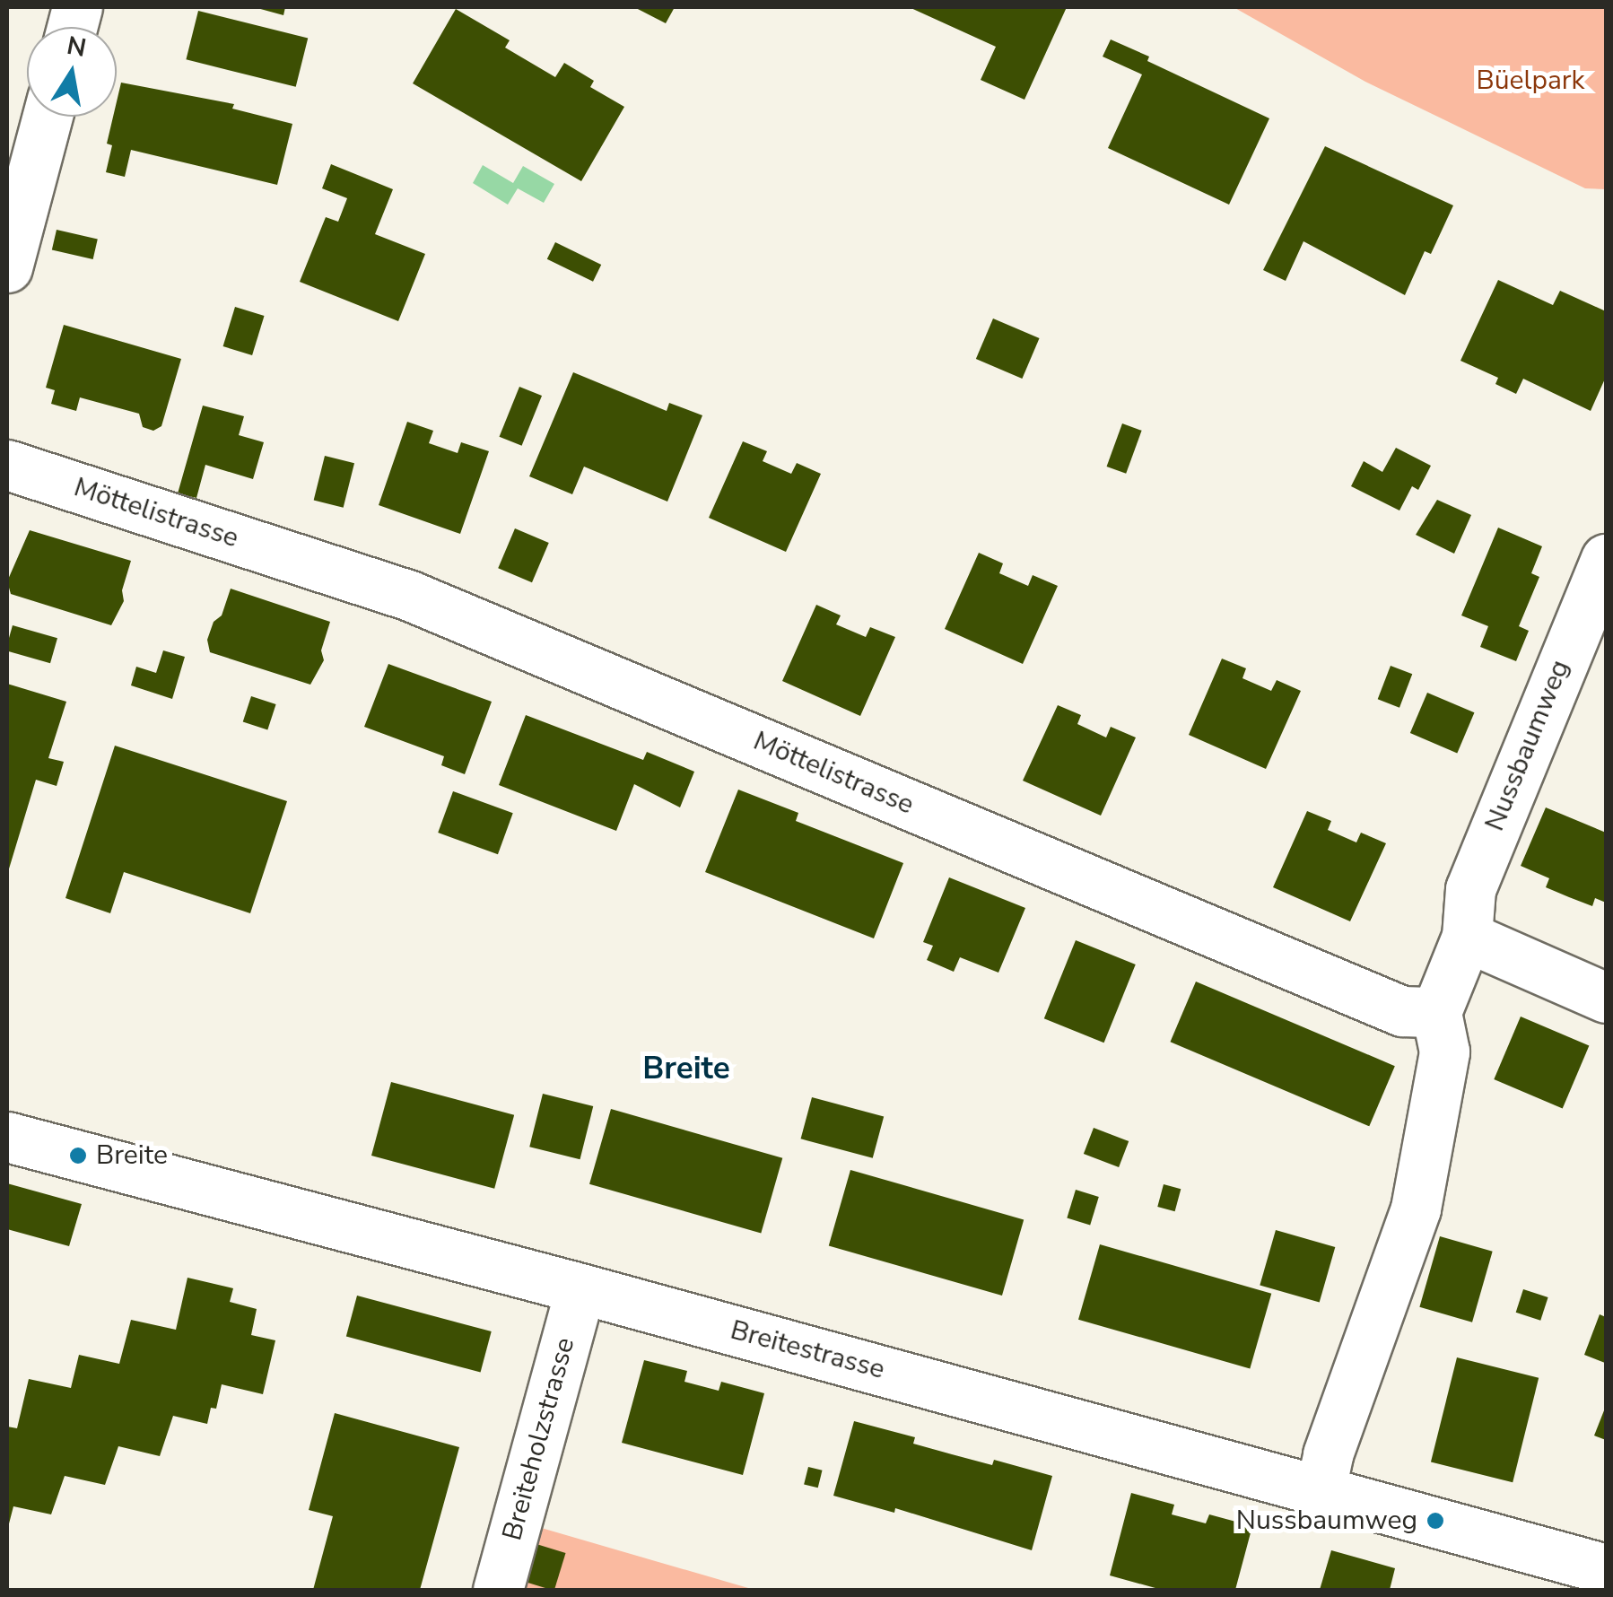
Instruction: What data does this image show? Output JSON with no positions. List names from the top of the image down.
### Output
{
  "streets": {
    "street": [
      "Möttelistrasse",
      "Nussbaumweg",
      "Breitestrasse",
      "Breiteholzstrasse"
    ]
  },
  "crossings": [
    ["Breitestrasse", "Breiteholzstrasse"]
  ],
  "districts": ["Breite"],
  "parks": ["Büelpark"],
  "places": ["Breite", "Nussbaumweg"],
  "north": "top"
}
